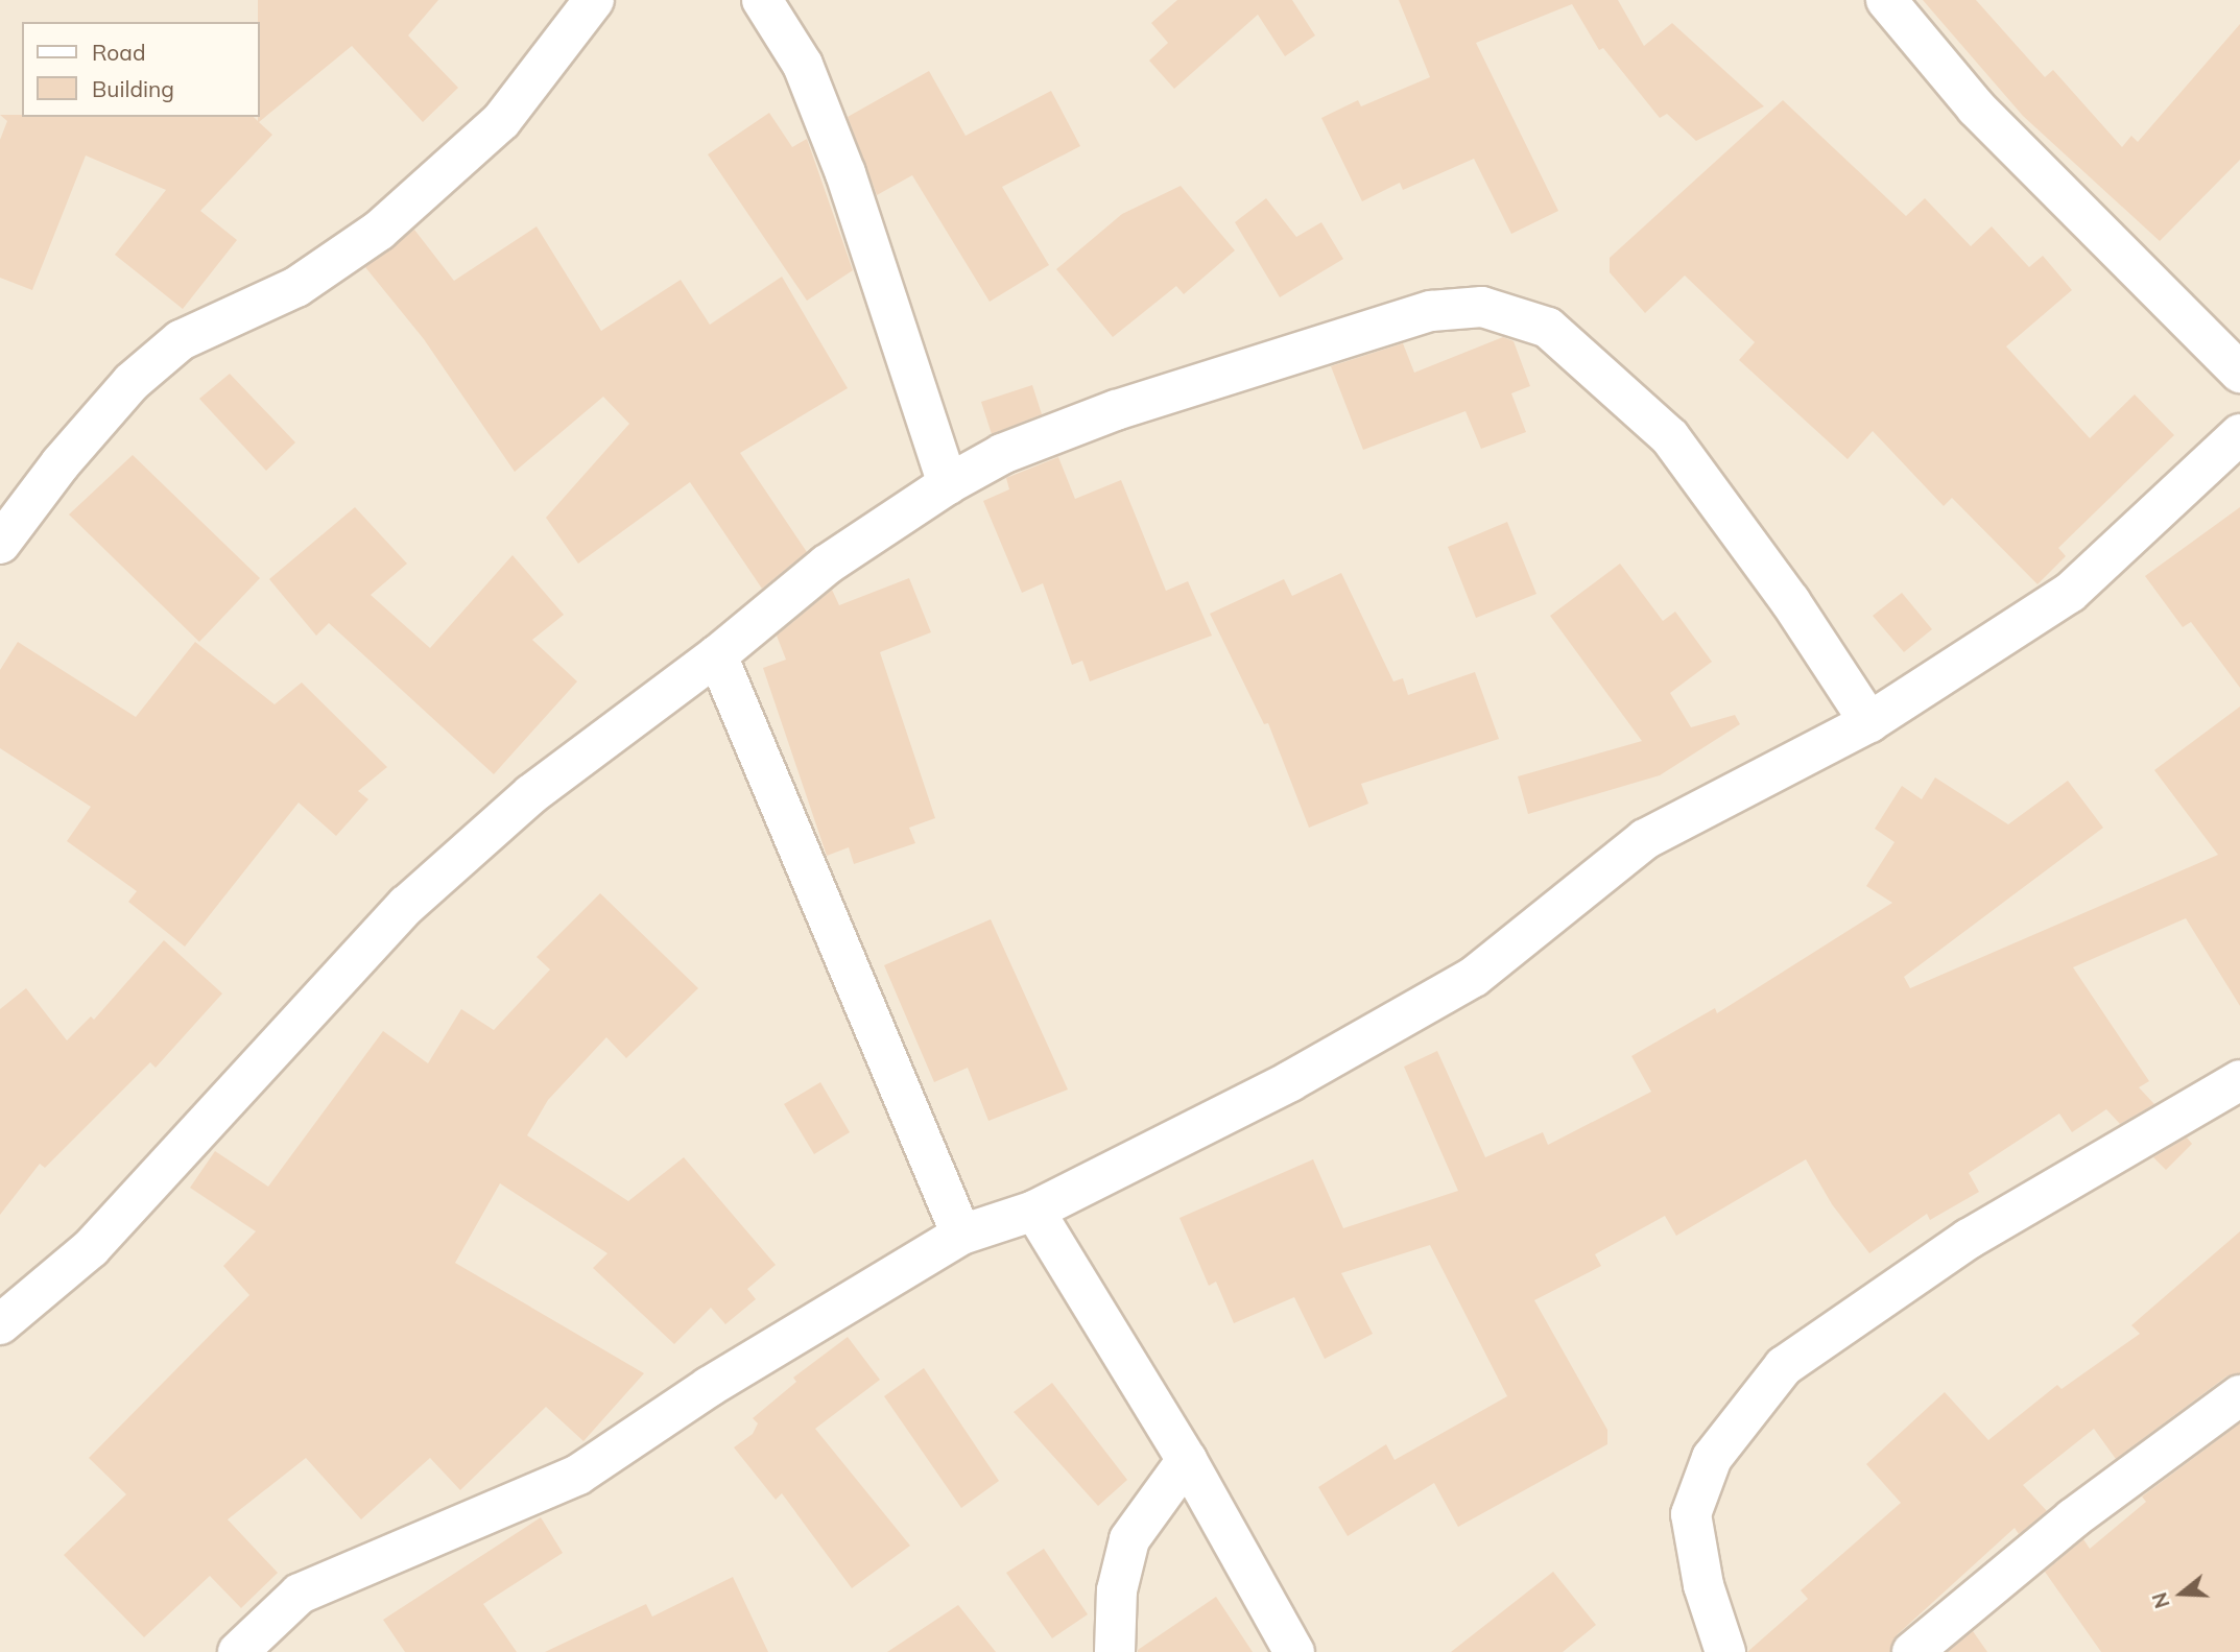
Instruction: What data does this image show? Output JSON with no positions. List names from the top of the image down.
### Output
{
  "legend": ["Road", "Building"],
  "north": "left"
}
